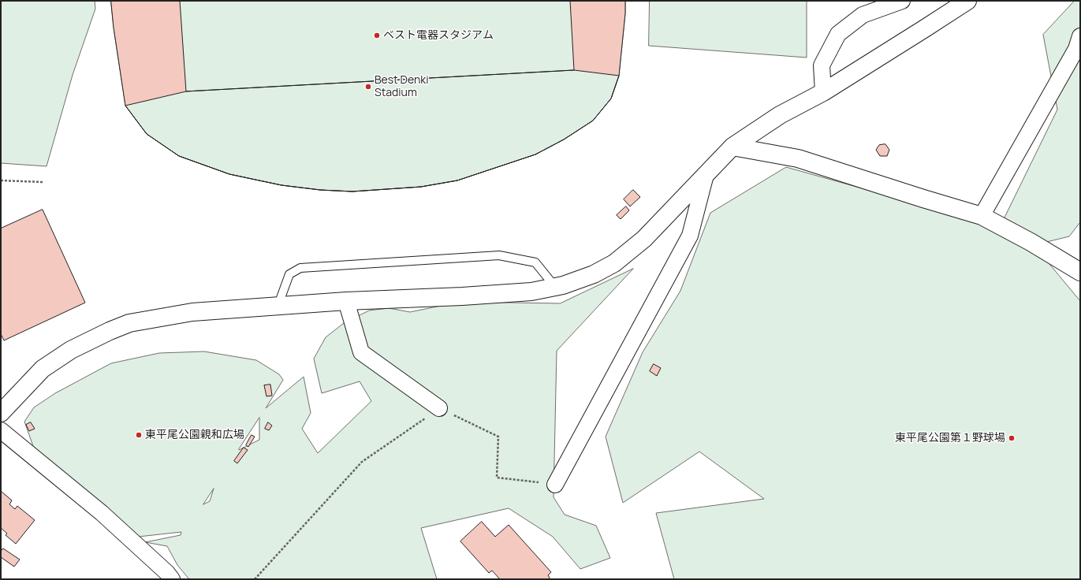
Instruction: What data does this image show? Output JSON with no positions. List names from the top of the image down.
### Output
{
  "places": [
    "ベスト電器スタジアム",
    "Best Denki Stadium",
    "東平尾公園親和広場",
    "東平尾公園第１野球場"
  ]
}
